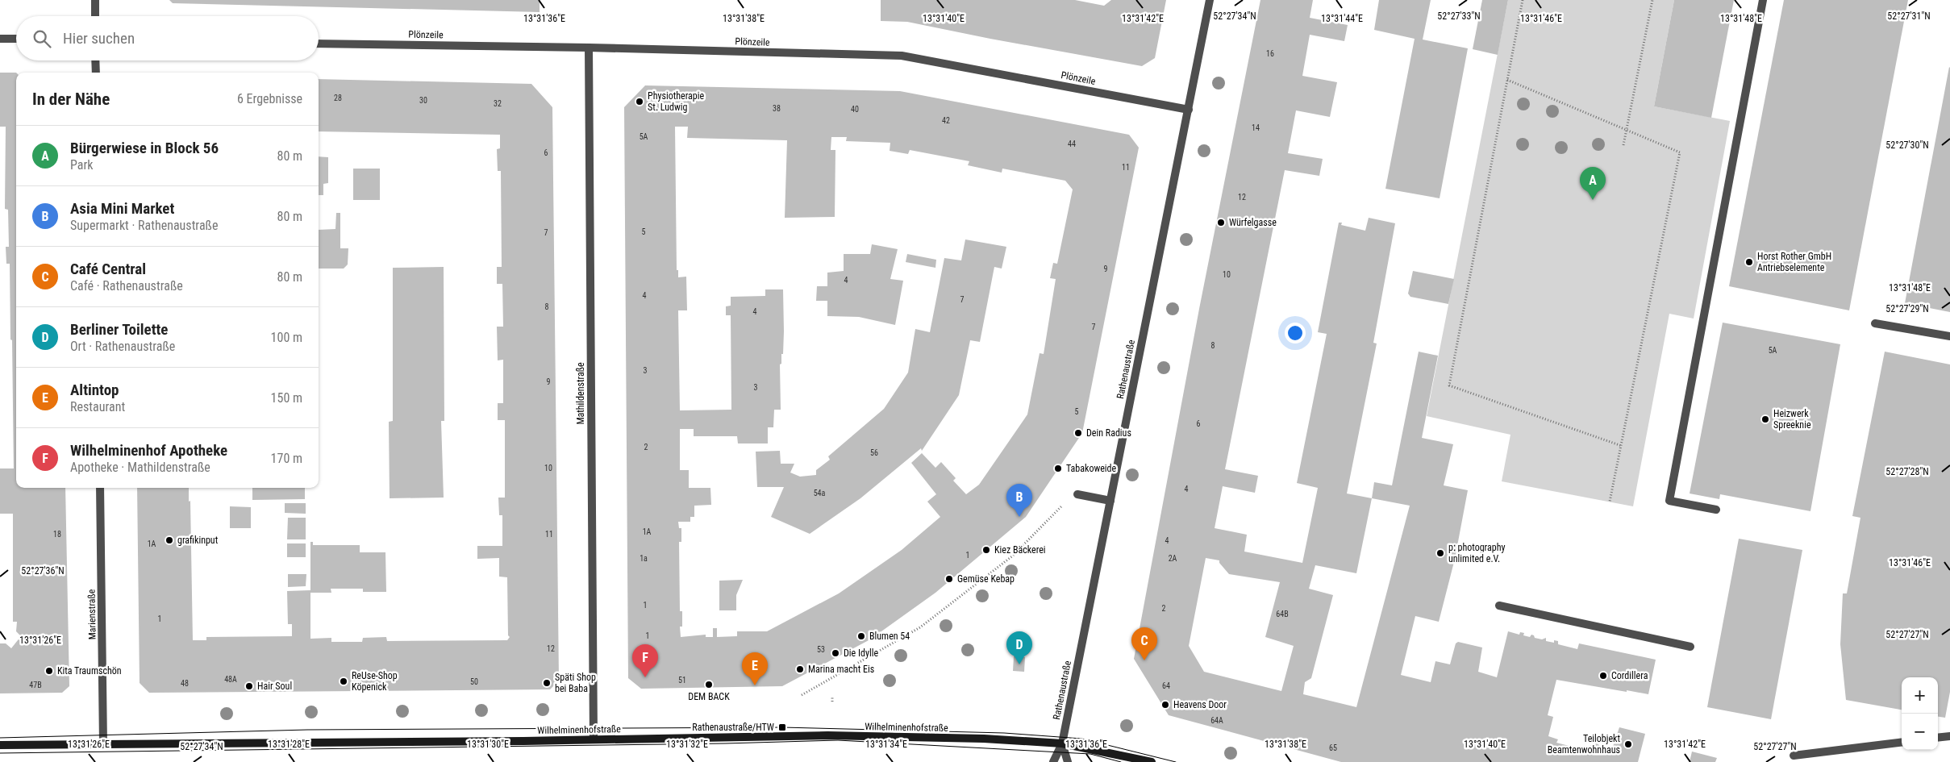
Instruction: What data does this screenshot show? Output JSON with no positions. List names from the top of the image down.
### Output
{
  "streets": {
    "street": [
      "Plönzeile",
      "Rathenaustraße",
      "Mathildenstraße",
      "Marienstraße",
      "Wilhelminenhofstraße"
    ]
  },
  "crossings": [
    ["Plönzeile", "Rathenaustraße"],
    ["Plönzeile", "Mathildenstraße"],
    ["Rathenaustraße", "Wilhelminenhofstraße"],
    ["Mathildenstraße", "Wilhelminenhofstraße"],
    ["Marienstraße", "Wilhelminenhofstraße"]
  ],
  "places": {
    "other": [
      "Physiotherapie St. Ludwig",
      "Würfelgasse",
      "Horst Rother GmbH Antriebselemente",
      "Heizwerk Spreeknie",
      "Dein Radius",
      "Tabakoweide",
      "grafikinput",
      "Kiez Bäckerei",
      "p: photography unlimited e.V.",
      "Gemüse Kebap",
      "Blumen 54",
      "Die Idylle",
      "Marina macht Eis",
      "Kita Traumschön",
      "Cordillera",
      "ReUse-Shop Köpenick",
      "Späti Shop bei Baba",
      "DEM BACK",
      "Hair Soul",
      "Heavens Door",
      "Teilobjekt Beamtenwohnhaus"
    ],
    "transit": ["Rathenaustraße/HTW"]
  },
  "house_numbers": [
    "16",
    "28",
    "30",
    "32",
    "38",
    "40",
    "42",
    "14",
    "5A",
    "44",
    "6",
    "11",
    "12",
    "5",
    "7",
    "9",
    "10",
    "4",
    "4",
    "7",
    "8",
    "4",
    "7",
    "8",
    "5A",
    "3",
    "9",
    "3",
    "5",
    "6",
    "2",
    "56",
    "10",
    "4",
    "54a",
    "1A",
    "18",
    "11",
    "4",
    "1A",
    "1",
    "1a",
    "2A",
    "1",
    "2",
    "64B",
    "1",
    "1",
    "12",
    "53",
    "48A",
    "51",
    "50",
    "48",
    "47B",
    "64",
    "64A",
    "65"
  ],
  "page": {
    "search": "Hier suchen",
    "heading": ["In der Nähe", "6 Ergebnisse"],
    "list": [
      {
        "mark": "A",
        "name": "Bürgerwiese in Block 56",
        "note": "Park",
        "value": "80 m"
      },
      {
        "mark": "B",
        "name": "Asia Mini Market",
        "note": "Supermarkt · Rathenaustraße",
        "value": "80 m"
      },
      {
        "mark": "C",
        "name": "Café Central",
        "note": "Café · Rathenaustraße",
        "value": "80 m"
      },
      {
        "mark": "D",
        "name": "Berliner Toilette",
        "note": "Ort · Rathenaustraße",
        "value": "100 m"
      },
      {
        "mark": "E",
        "name": "Altintop",
        "note": "Restaurant",
        "value": "150 m"
      },
      {
        "mark": "F",
        "name": "Wilhelminenhof Apotheke",
        "note": "Apotheke · Mathildenstraße",
        "value": "170 m"
      }
    ],
    "pins": [
      "A",
      "B",
      "C",
      "D",
      "F",
      "E"
    ],
    "map_buttons": ["+", "−"]
  },
  "coordinates": [
    "52°27'34\"N",
    "52°27'33\"N",
    "52°27'31\"N",
    "13°31'36\"E",
    "13°31'38\"E",
    "13°31'40\"E",
    "13°31'42\"E",
    "13°31'44\"E",
    "13°31'46\"E",
    "13°31'48\"E",
    "52°27'30\"N",
    "52°27'29\"N",
    "52°27'28\"N",
    "52°27'36\"N",
    "52°27'27\"N",
    "13°31'26\"E",
    "13°31'28\"E",
    "13°31'30\"E",
    "13°31'32\"E",
    "13°31'34\"E"
  ]
}
